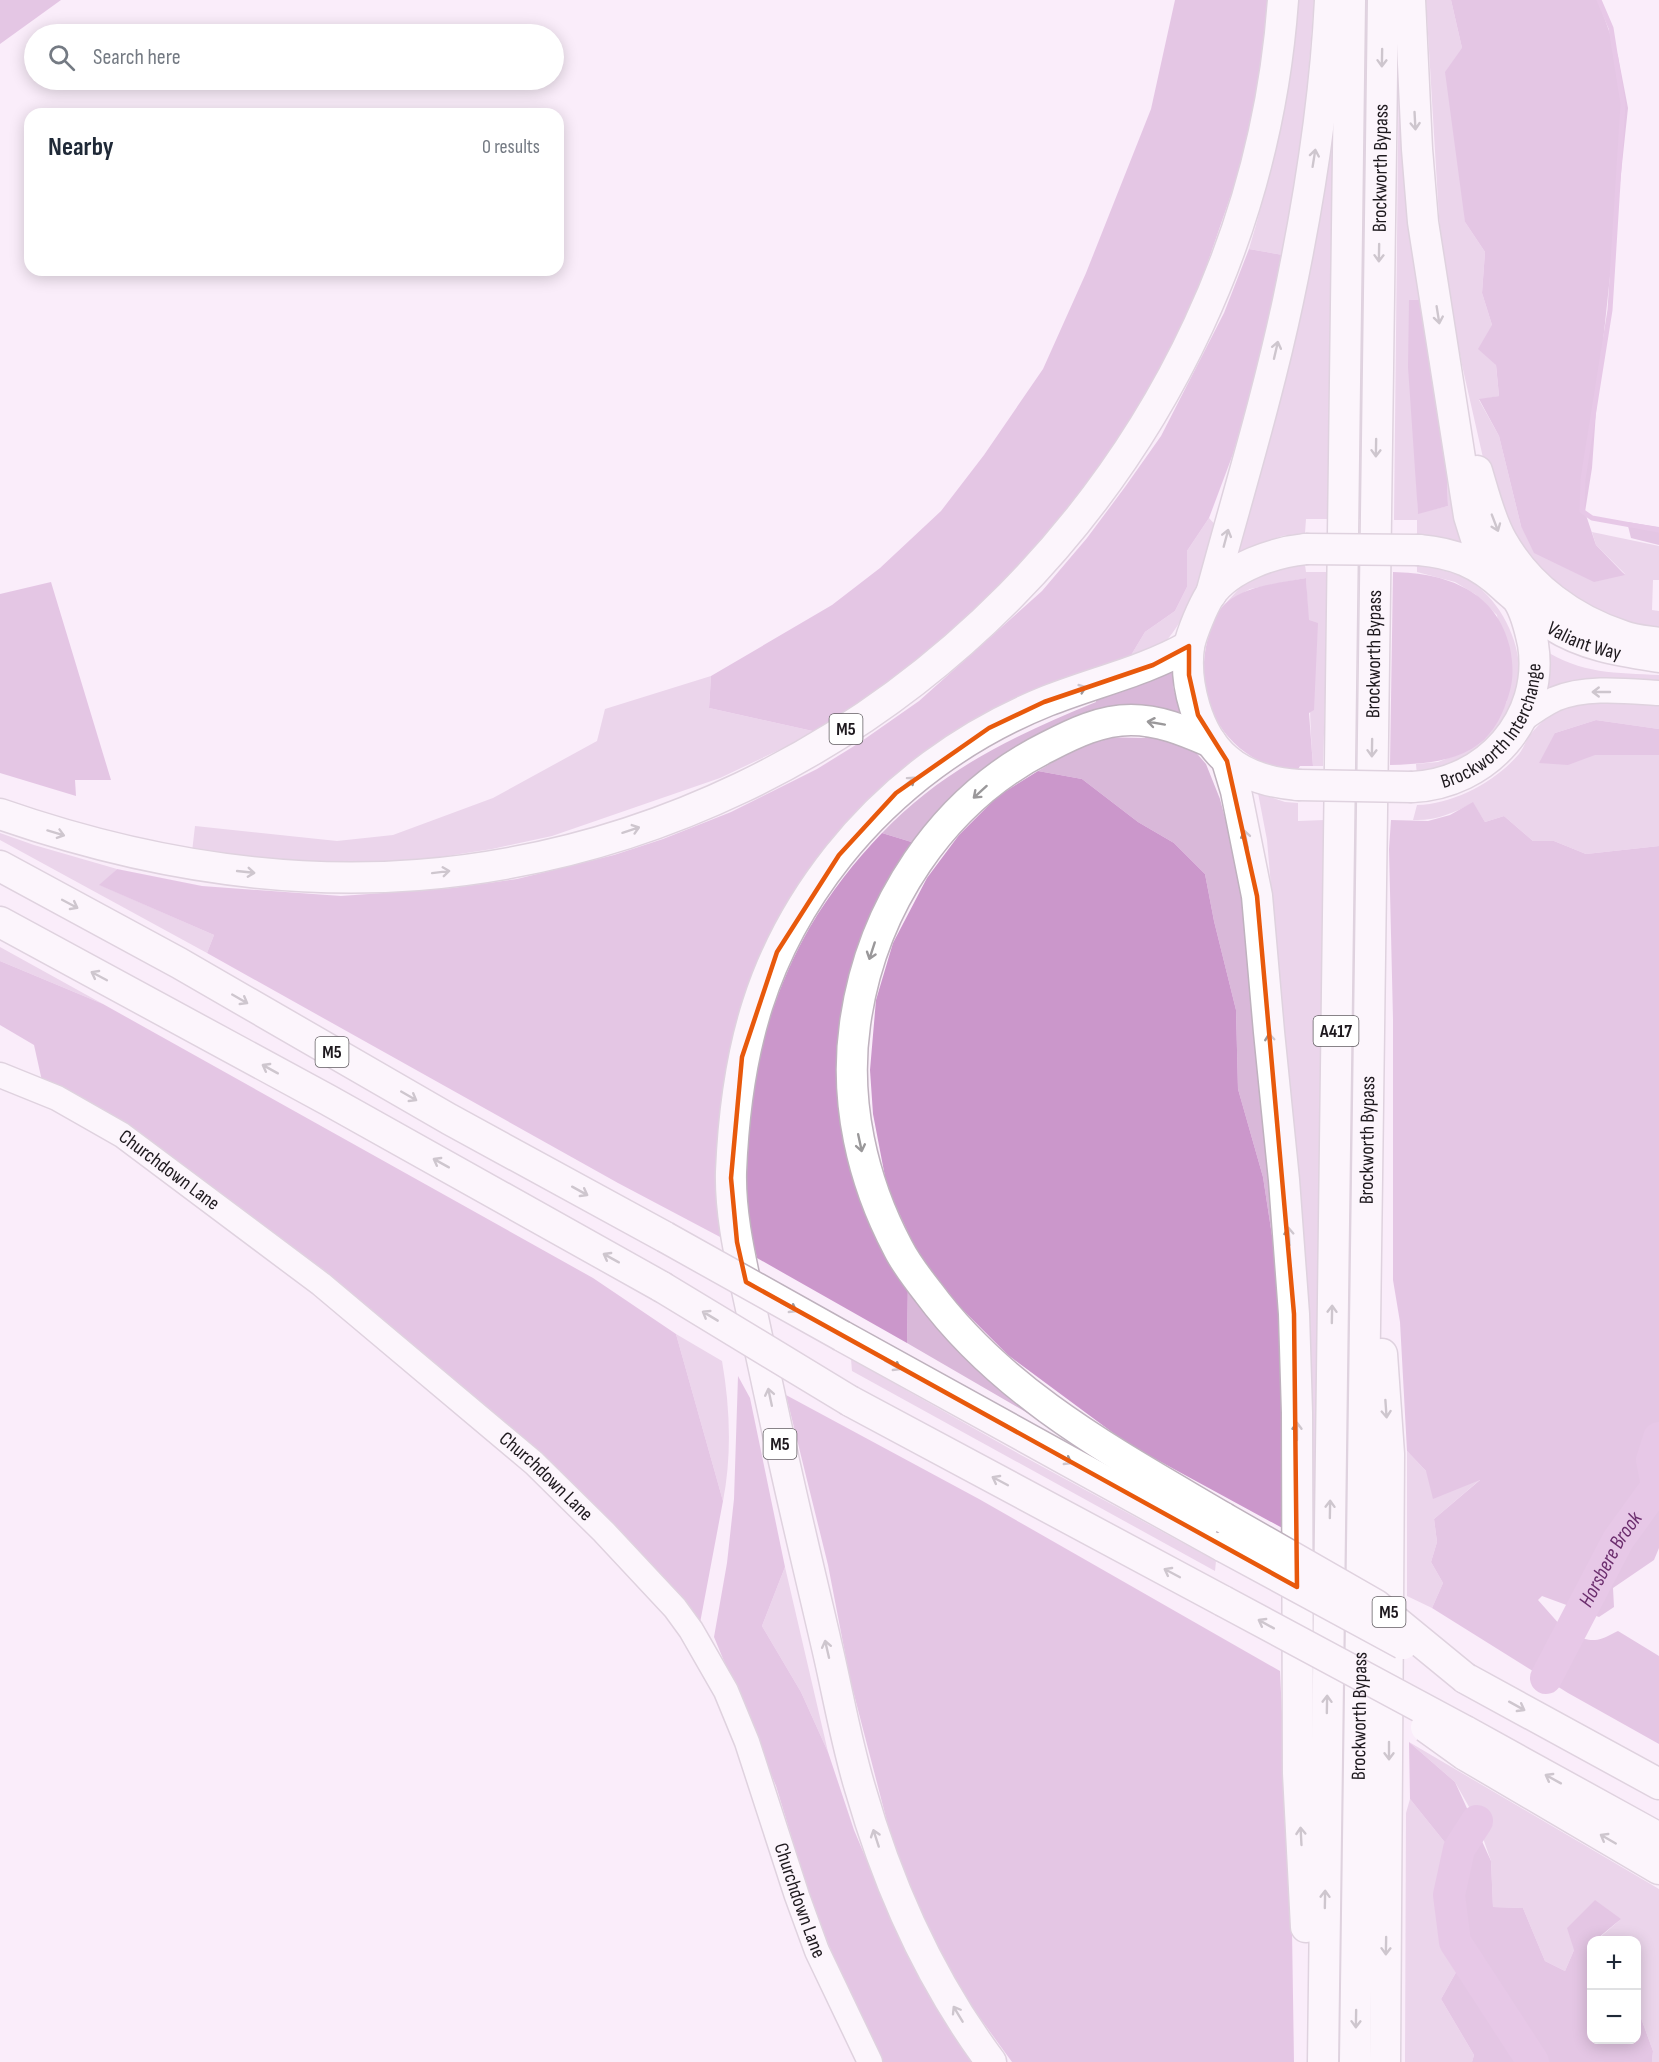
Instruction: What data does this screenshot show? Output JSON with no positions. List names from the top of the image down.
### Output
{
  "streets": {
    "highway": [
      "Brockworth Bypass",
      "Brockworth Interchange",
      "M5",
      "A417"
    ],
    "street": ["Valiant Way", "Churchdown Lane"]
  },
  "crossings": [
    ["Brockworth Bypass", "M5"],
    ["Valiant Way", "Brockworth Interchange"],
    ["Brockworth Interchange", "M5"]
  ],
  "one_way": ["Valiant Way"],
  "water": ["Horsbere Brook"],
  "page": {
    "search": "Search here",
    "heading": ["Nearby", "0 results"],
    "map_buttons": ["+", "−"]
  }
}
